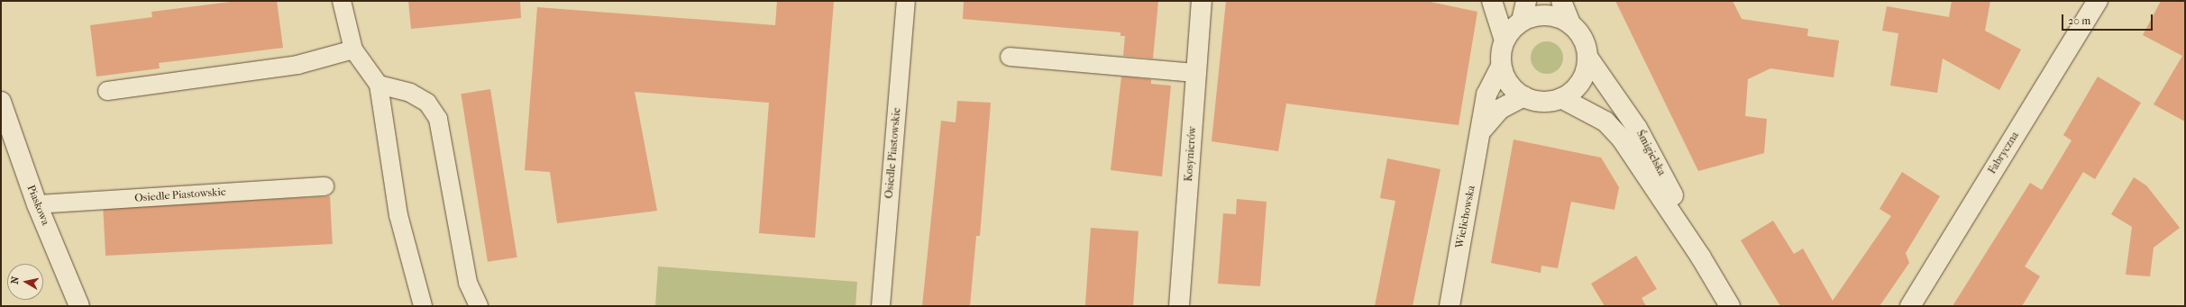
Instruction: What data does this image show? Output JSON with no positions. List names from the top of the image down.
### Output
{
  "streets": {
    "street": [
      "Śmigielska",
      "Fabryczna",
      "Kosynierów",
      "Piaskowa",
      "Wielichowska"
    ],
    "lane": ["Osiedle Piastowskie"]
  },
  "crossings": [
    ["Osiedle Piastowskie", "Piaskowa"],
    ["Śmigielska", "Wielichowska"]
  ],
  "scale_bar": "20 m",
  "north": "left"
}
